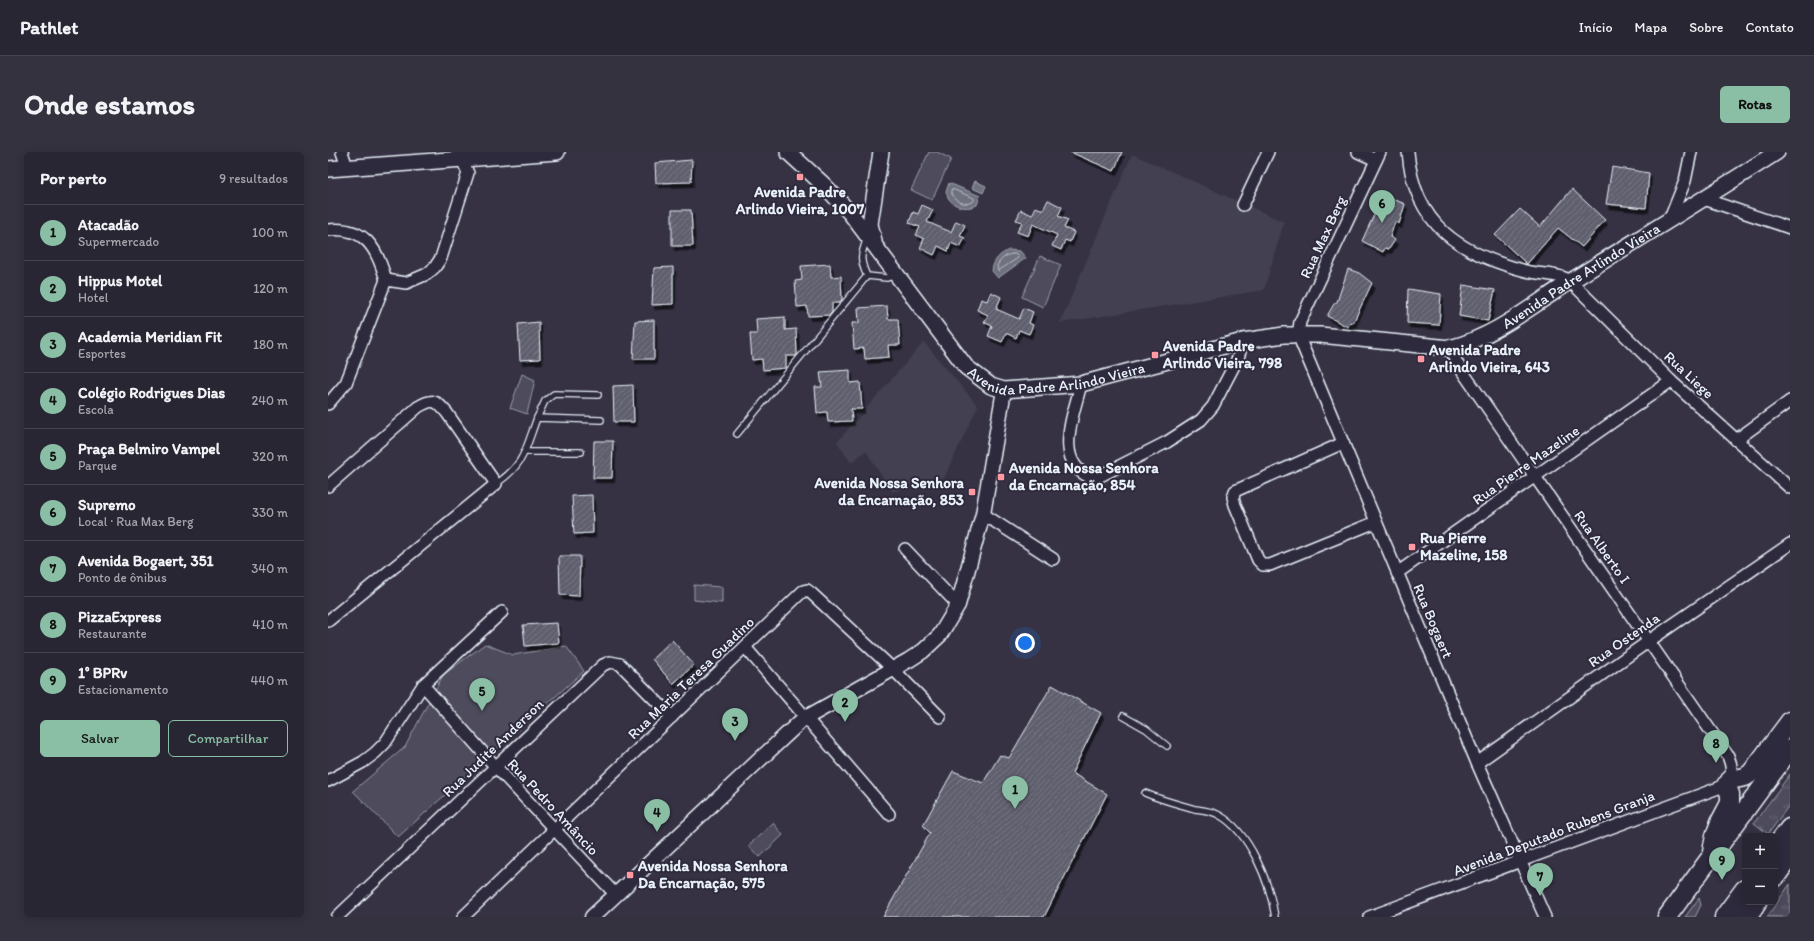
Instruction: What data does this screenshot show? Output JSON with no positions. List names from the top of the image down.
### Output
{
  "streets": {
    "main road": ["Avenida Padre Arlindo Vieira"],
    "street": [
      "Rua Max Berg",
      "Rua Liege",
      "Rua Pierre Mazeline",
      "Rua Alberto I",
      "Rua Bogaert",
      "Rua Ostenda",
      "Rua Maria Teresa Guadino",
      "Rua Judite Anderson",
      "Rua Pedro Amâncio",
      "Avenida Deputado Rubens Granja"
    ]
  },
  "crossings": [
    ["Rua Max Berg", "Avenida Padre Arlindo Vieira"],
    ["Rua Max Berg", "Rua Bogaert"],
    ["Avenida Padre Arlindo Vieira", "Rua Liege"],
    ["Avenida Padre Arlindo Vieira", "Rua Alberto I"],
    ["Avenida Padre Arlindo Vieira", "Rua Bogaert"],
    ["Rua Liege", "Rua Pierre Mazeline"],
    ["Rua Pierre Mazeline", "Rua Alberto I"],
    ["Rua Pierre Mazeline", "Rua Bogaert"],
    ["Rua Alberto I", "Rua Ostenda"],
    ["Rua Alberto I", "Avenida Deputado Rubens Granja"],
    ["Rua Bogaert", "Rua Ostenda"],
    ["Rua Bogaert", "Avenida Deputado Rubens Granja"],
    ["Rua Maria Teresa Guadino", "Rua Judite Anderson"],
    ["Rua Maria Teresa Guadino", "Rua Pedro Amâncio"],
    ["Rua Judite Anderson", "Rua Pedro Amâncio"]
  ],
  "places": {
    "transit": [
      "Avenida Padre Arlindo Vieira, 1007",
      "Avenida Padre Arlindo Vieira, 798",
      "Avenida Padre Arlindo Vieira, 643",
      "Avenida Nossa Senhora da Encarnação, 854",
      "Avenida Nossa Senhora da Encarnação, 853",
      "Rua Pierre Mazeline, 158",
      "Avenida Nossa Senhora Da Encarnação, 575"
    ]
  },
  "page": {
    "header": "Pathlet",
    "nav": [
      "Início",
      "Mapa",
      "Sobre",
      "Contato"
    ],
    "buttons": [
      "Rotas",
      ["Salvar", "Compartilhar"]
    ],
    "title": "Onde estamos",
    "heading": ["Por perto", "9 resultados"],
    "pins": [
      "6",
      "5",
      "2",
      "3",
      "8",
      "1",
      "4",
      "9",
      "7"
    ],
    "list": [
      {
        "mark": "1",
        "name": "Atacadão",
        "note": "Supermercado",
        "value": "100 m"
      },
      {
        "mark": "2",
        "name": "Hippus Motel",
        "note": "Hotel",
        "value": "120 m"
      },
      {
        "mark": "3",
        "name": "Academia Meridian Fit",
        "note": "Esportes",
        "value": "180 m"
      },
      {
        "mark": "4",
        "name": "Colégio Rodrigues Dias",
        "note": "Escola",
        "value": "240 m"
      },
      {
        "mark": "5",
        "name": "Praça Belmiro Vampel",
        "note": "Parque",
        "value": "320 m"
      },
      {
        "mark": "6",
        "name": "Supremo",
        "note": "Local · Rua Max Berg",
        "value": "330 m"
      },
      {
        "mark": "7",
        "name": "Avenida Bogaert, 351",
        "note": "Ponto de ônibus",
        "value": "340 m"
      },
      {
        "mark": "8",
        "name": "PizzaExpress",
        "note": "Restaurante",
        "value": "410 m"
      },
      {
        "mark": "9",
        "name": "1° BPRv",
        "note": "Estacionamento",
        "value": "440 m"
      }
    ],
    "map_buttons": ["+", "−"]
  }
}
